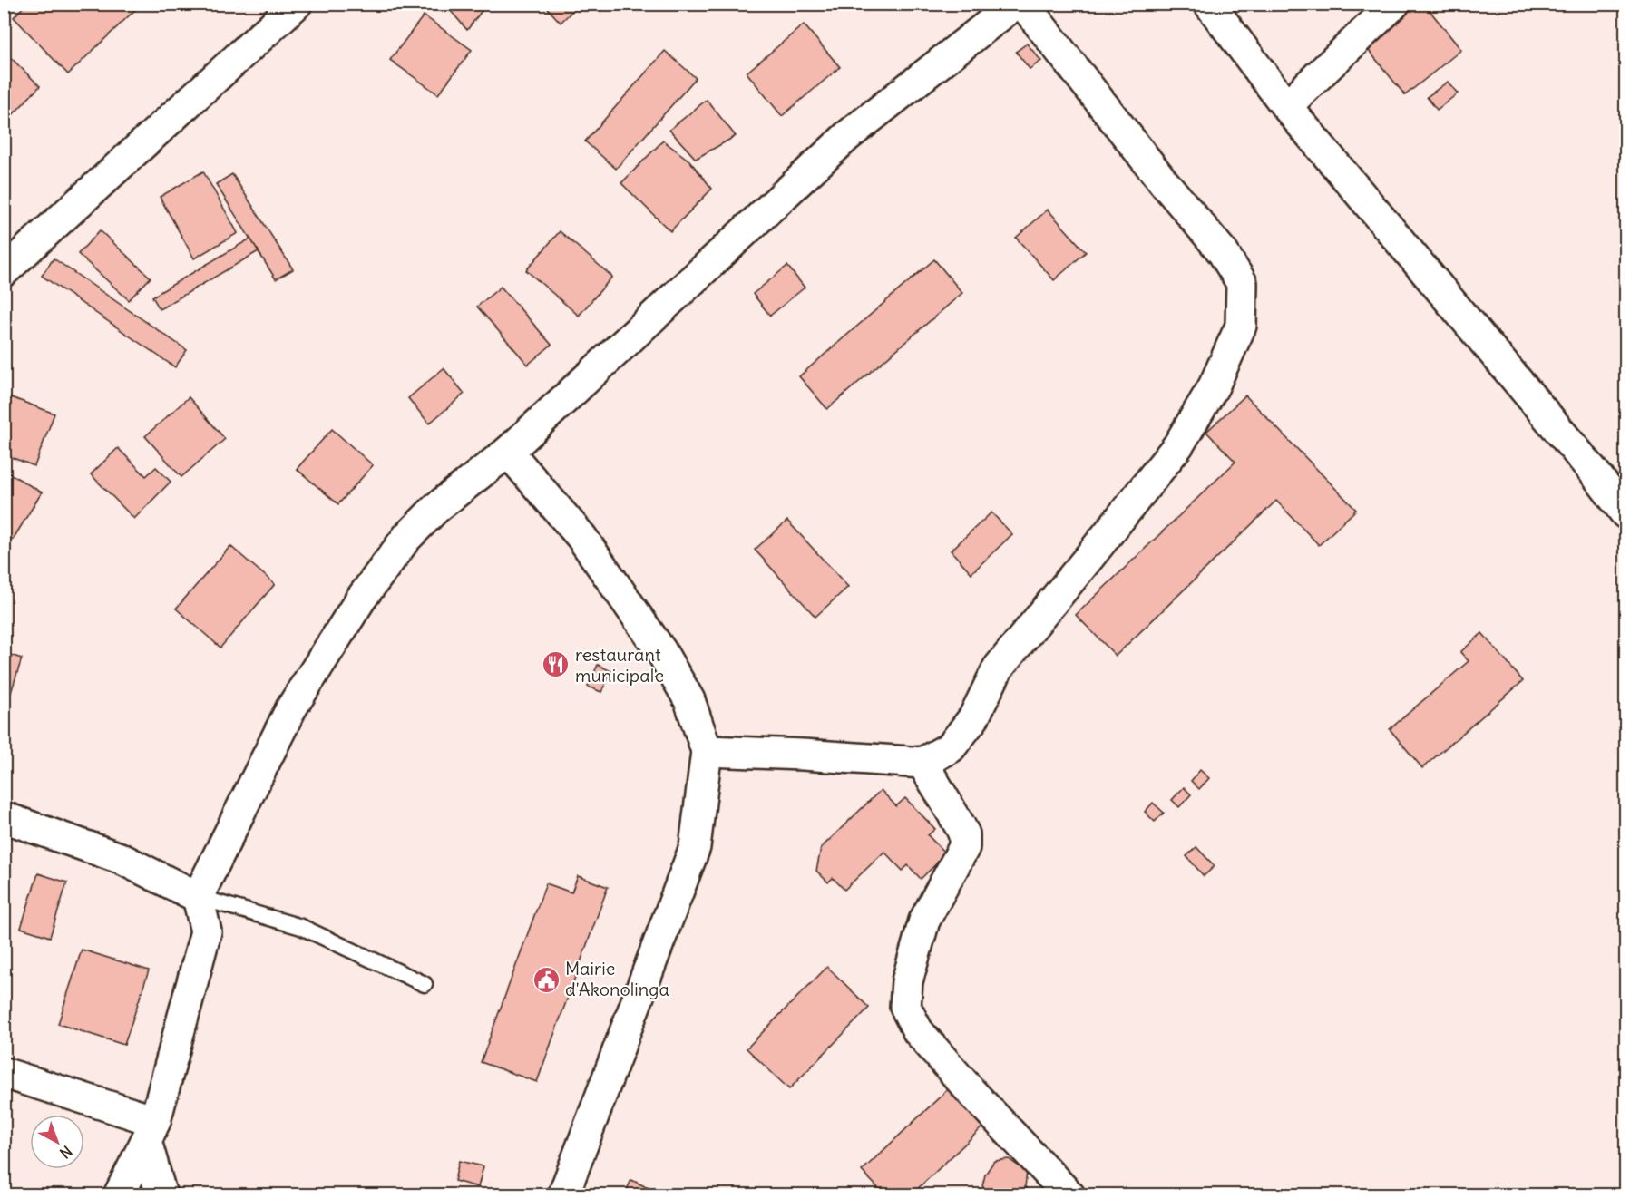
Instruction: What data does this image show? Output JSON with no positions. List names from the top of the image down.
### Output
{
  "places": {
    "restaurant": ["restaurant municipale"],
    "public building": ["Mairie d'Akonolinga"]
  },
  "north": "bottom right"
}
